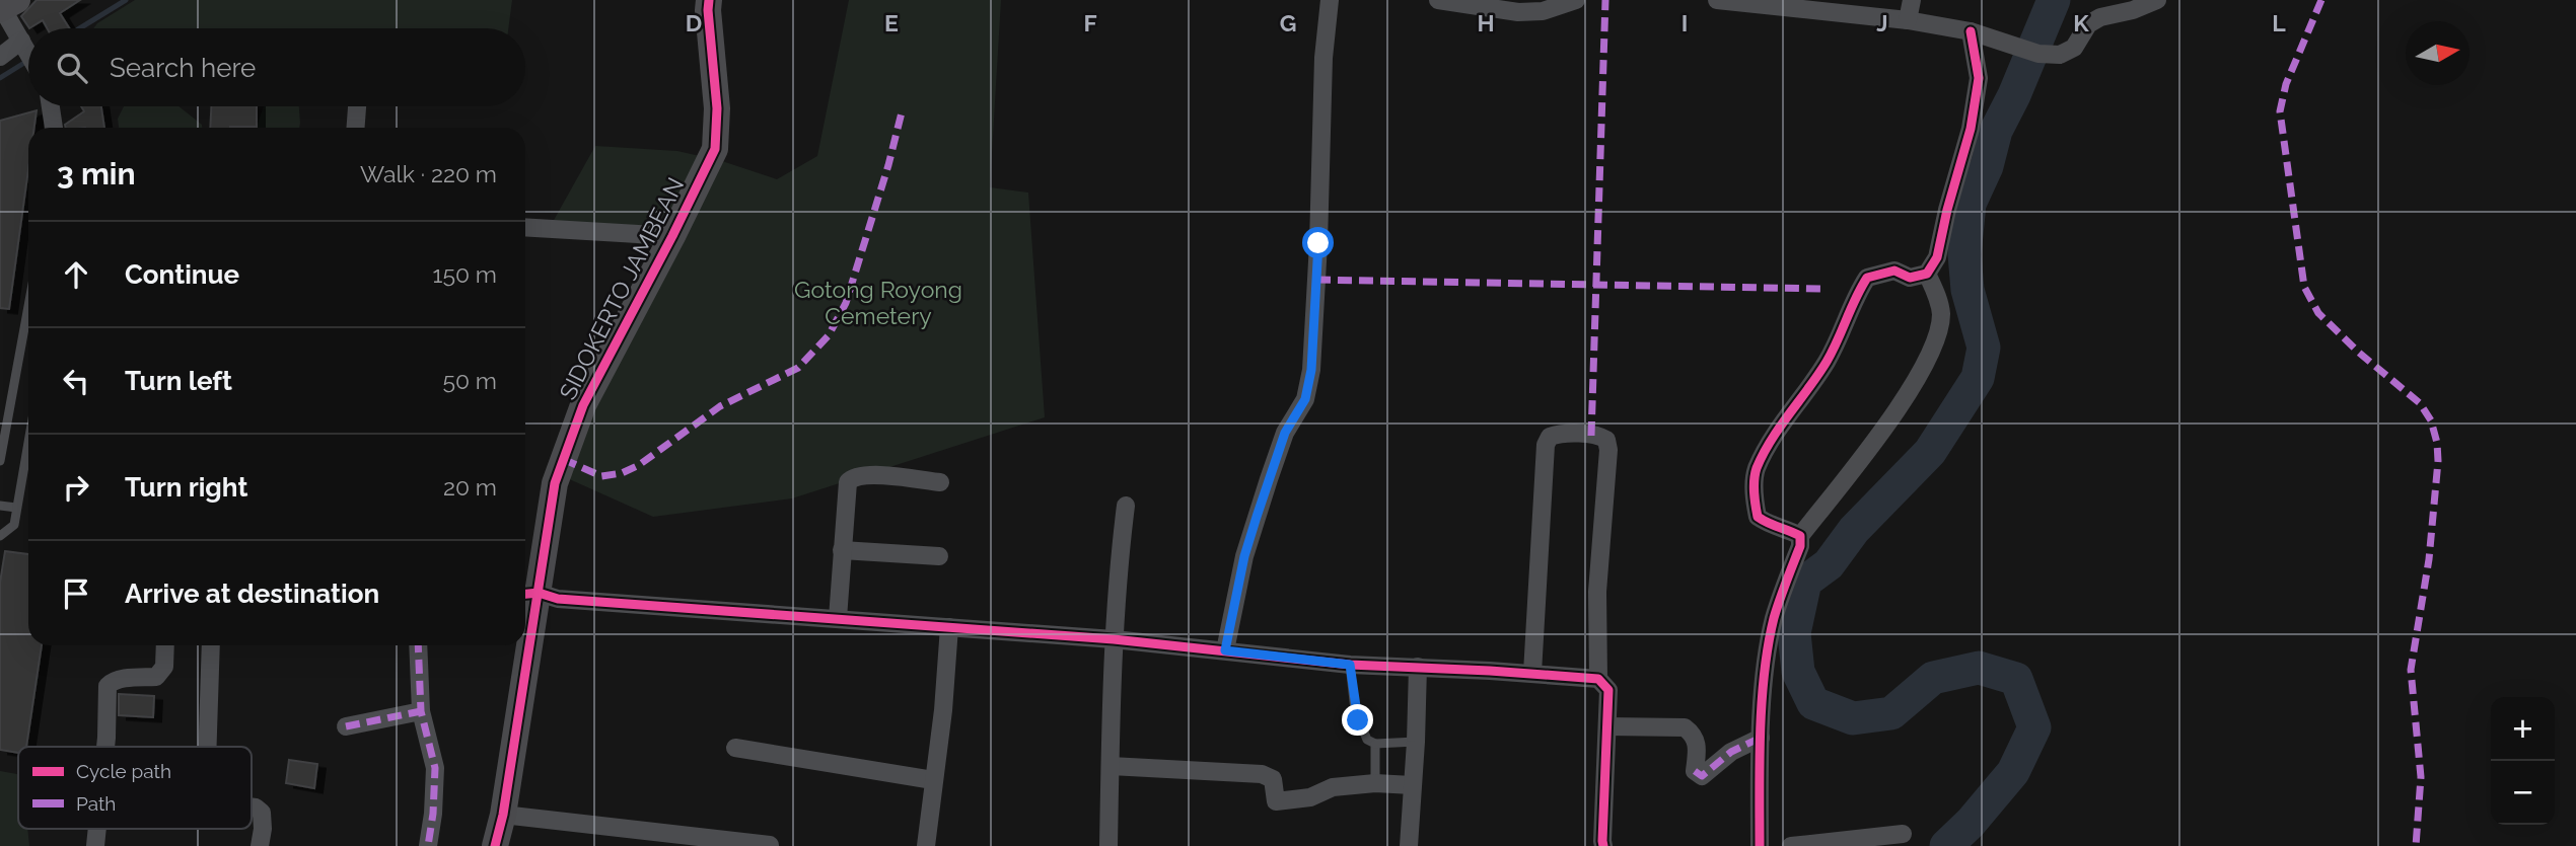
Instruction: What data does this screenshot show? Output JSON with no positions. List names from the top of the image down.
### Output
{
  "streets": {
    "street": ["SIDOKERTO JAMBEAN"]
  },
  "parks": ["Gotong Royong Cemetery"],
  "legend": ["Cycle path", "Path"],
  "north": "right",
  "page": {
    "search": "Search here",
    "heading": ["3 min", "Walk · 220 m"],
    "list": [
      ["Continue", "150 m"],
      ["Turn left", "50 m"],
      ["Turn right", "20 m"],
      "Arrive at destination"
    ],
    "map_buttons": ["+", "−"]
  },
  "grid": {
    "columns": [
      "D",
      "E",
      "F",
      "G",
      "H",
      "I",
      "J",
      "K",
      "L"
    ]
  }
}
